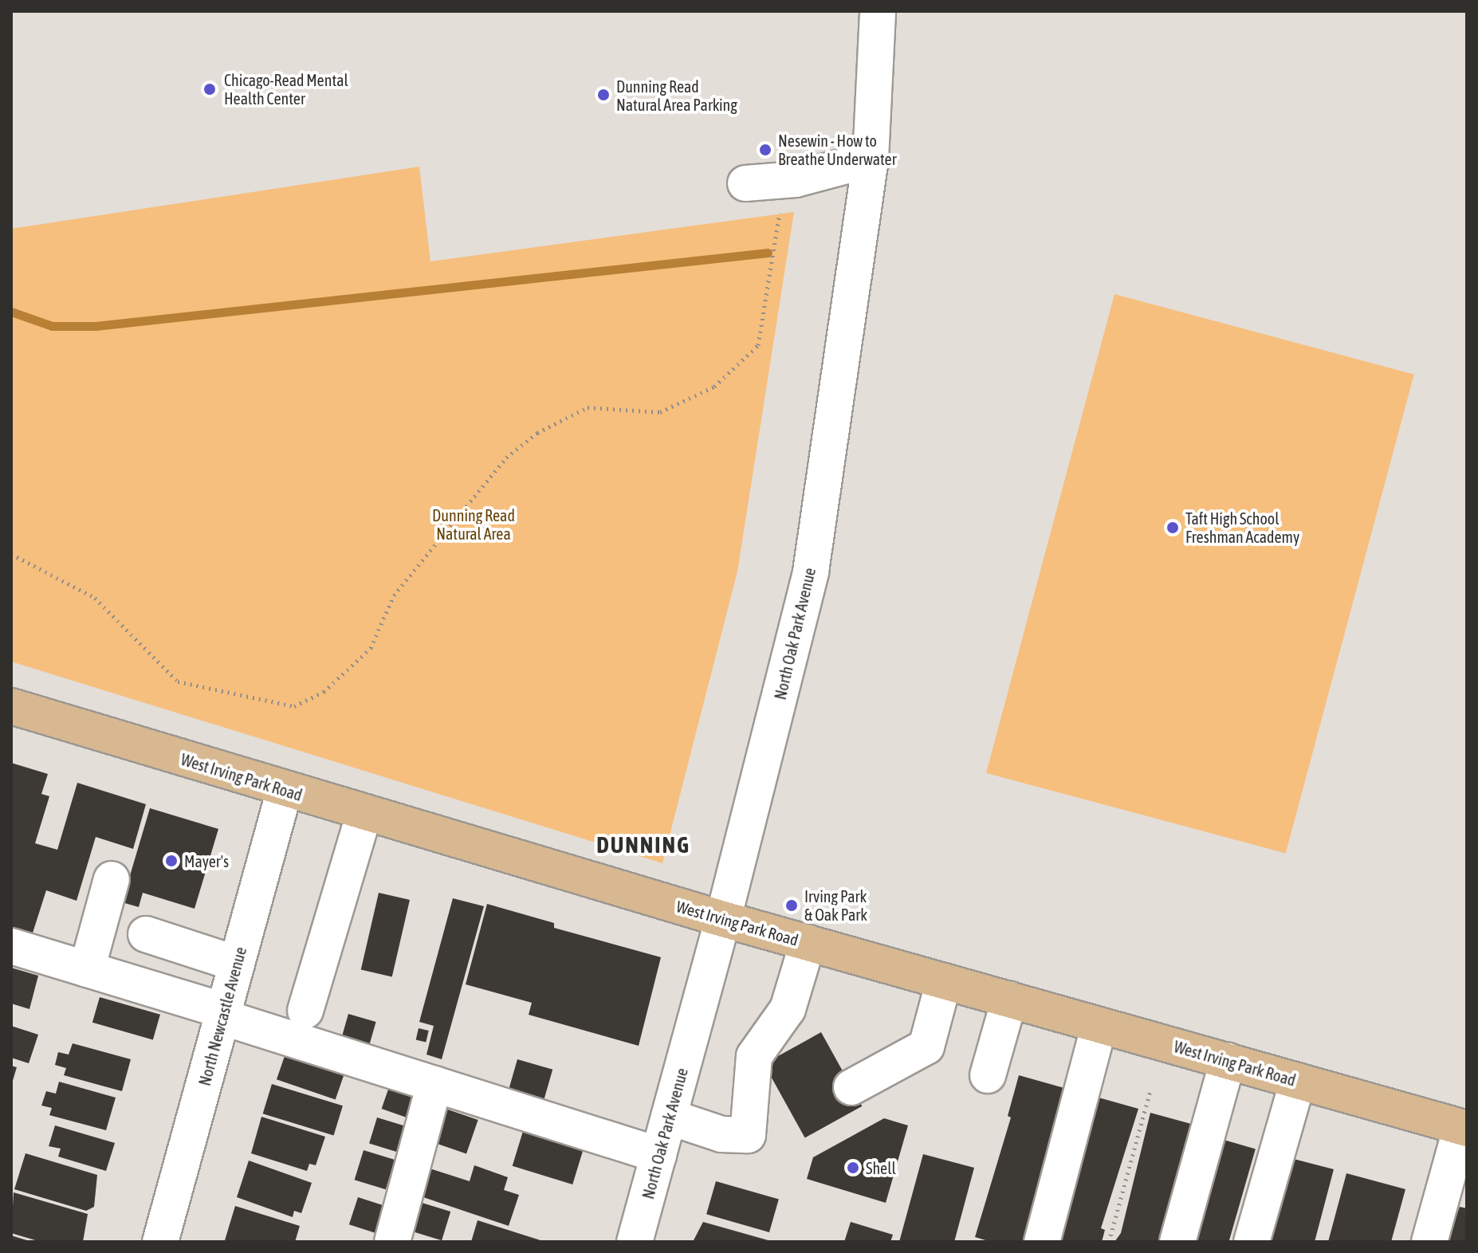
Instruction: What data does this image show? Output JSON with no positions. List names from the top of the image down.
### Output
{
  "streets": {
    "main road": ["West Irving Park Road"],
    "street": ["North Oak Park Avenue", "North Newcastle Avenue"]
  },
  "crossings": [
    ["North Oak Park Avenue", "West Irving Park Road"],
    ["West Irving Park Road", "North Newcastle Avenue"]
  ],
  "districts": ["DUNNING"],
  "parks": ["Dunning Read Natural Area"],
  "places": [
    "Chicago-Read Mental Health Center",
    "Dunning Read Natural Area Parking",
    "Nesewin - How to Breathe Underwater",
    "Taft High School Freshman Academy",
    "Mayer's",
    "Irving Park & Oak Park",
    "Shell"
  ]
}
